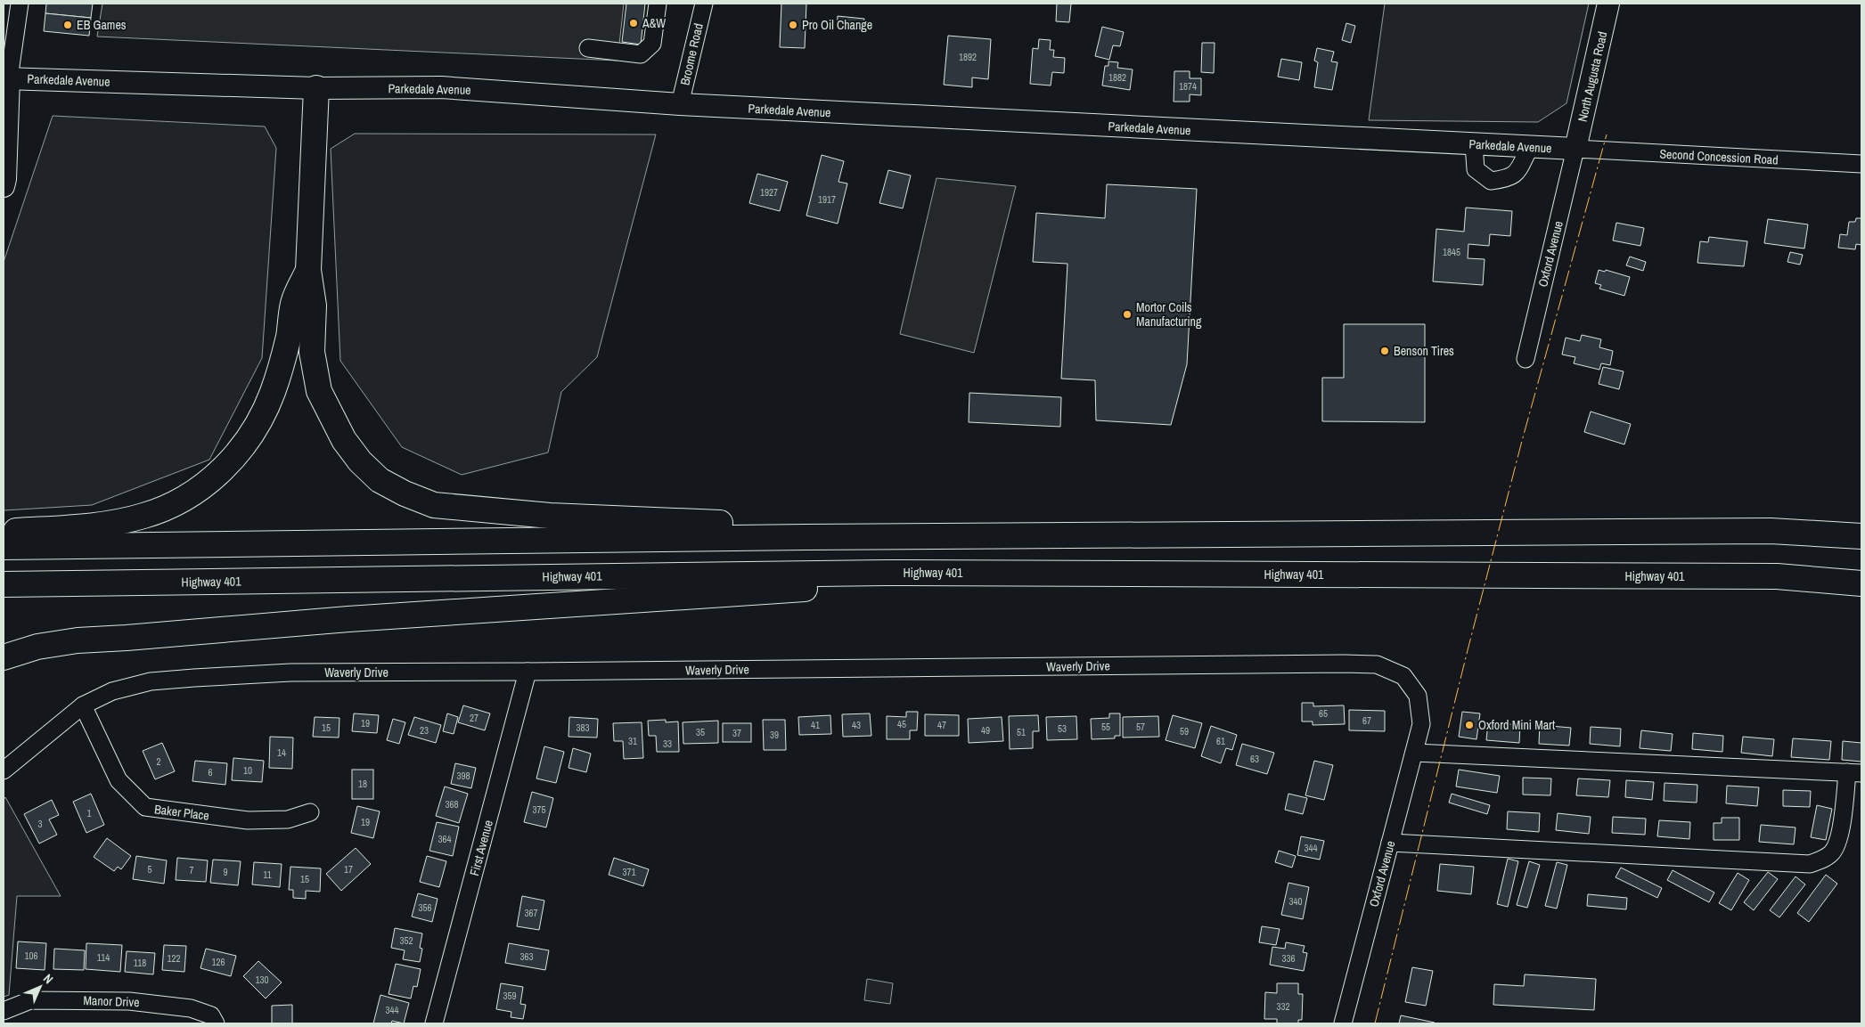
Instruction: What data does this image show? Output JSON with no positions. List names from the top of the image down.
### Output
{
  "streets": {
    "highway": ["Highway 401"],
    "main road": ["North Augusta Road", "Parkedale Avenue"],
    "street": [
      "Broome Road",
      "Second Concession Road",
      "Oxford Avenue",
      "Waverly Drive",
      "Baker Place",
      "First Avenue",
      "Manor Drive"
    ]
  },
  "crossings": [
    ["Broome Road", "Parkedale Avenue"],
    ["North Augusta Road", "Parkedale Avenue"],
    ["North Augusta Road", "Second Concession Road"],
    ["North Augusta Road", "Oxford Avenue"],
    ["Parkedale Avenue", "Second Concession Road"],
    ["Parkedale Avenue", "Oxford Avenue"],
    ["Second Concession Road", "Oxford Avenue"],
    ["Oxford Avenue", "Waverly Drive"],
    ["Waverly Drive", "Baker Place"],
    ["Waverly Drive", "First Avenue"]
  ],
  "places": [
    "A&W",
    "EB Games",
    "Pro Oil Change",
    "Mortor Coils Manufacturing",
    "Benson Tires",
    "Oxford Mini Mart"
  ],
  "house_numbers": [
    "1892",
    "1882",
    "1874",
    "1927",
    "1917",
    "1845",
    "65",
    "27",
    "67",
    "19",
    "45",
    "41",
    "43",
    "47",
    "55",
    "57",
    "15",
    "383",
    "53",
    "23",
    "49",
    "59",
    "35",
    "51",
    "37",
    "39",
    "31",
    "61",
    "33",
    "14",
    "63",
    "2",
    "10",
    "6",
    "398",
    "18",
    "368",
    "375",
    "1",
    "19",
    "3",
    "364",
    "344",
    "5",
    "17",
    "7",
    "9",
    "371",
    "11",
    "15",
    "340",
    "356",
    "367",
    "352",
    "106",
    "363",
    "114",
    "122",
    "336",
    "126",
    "118",
    "130",
    "359",
    "332",
    "344"
  ],
  "north": "top right"
}
